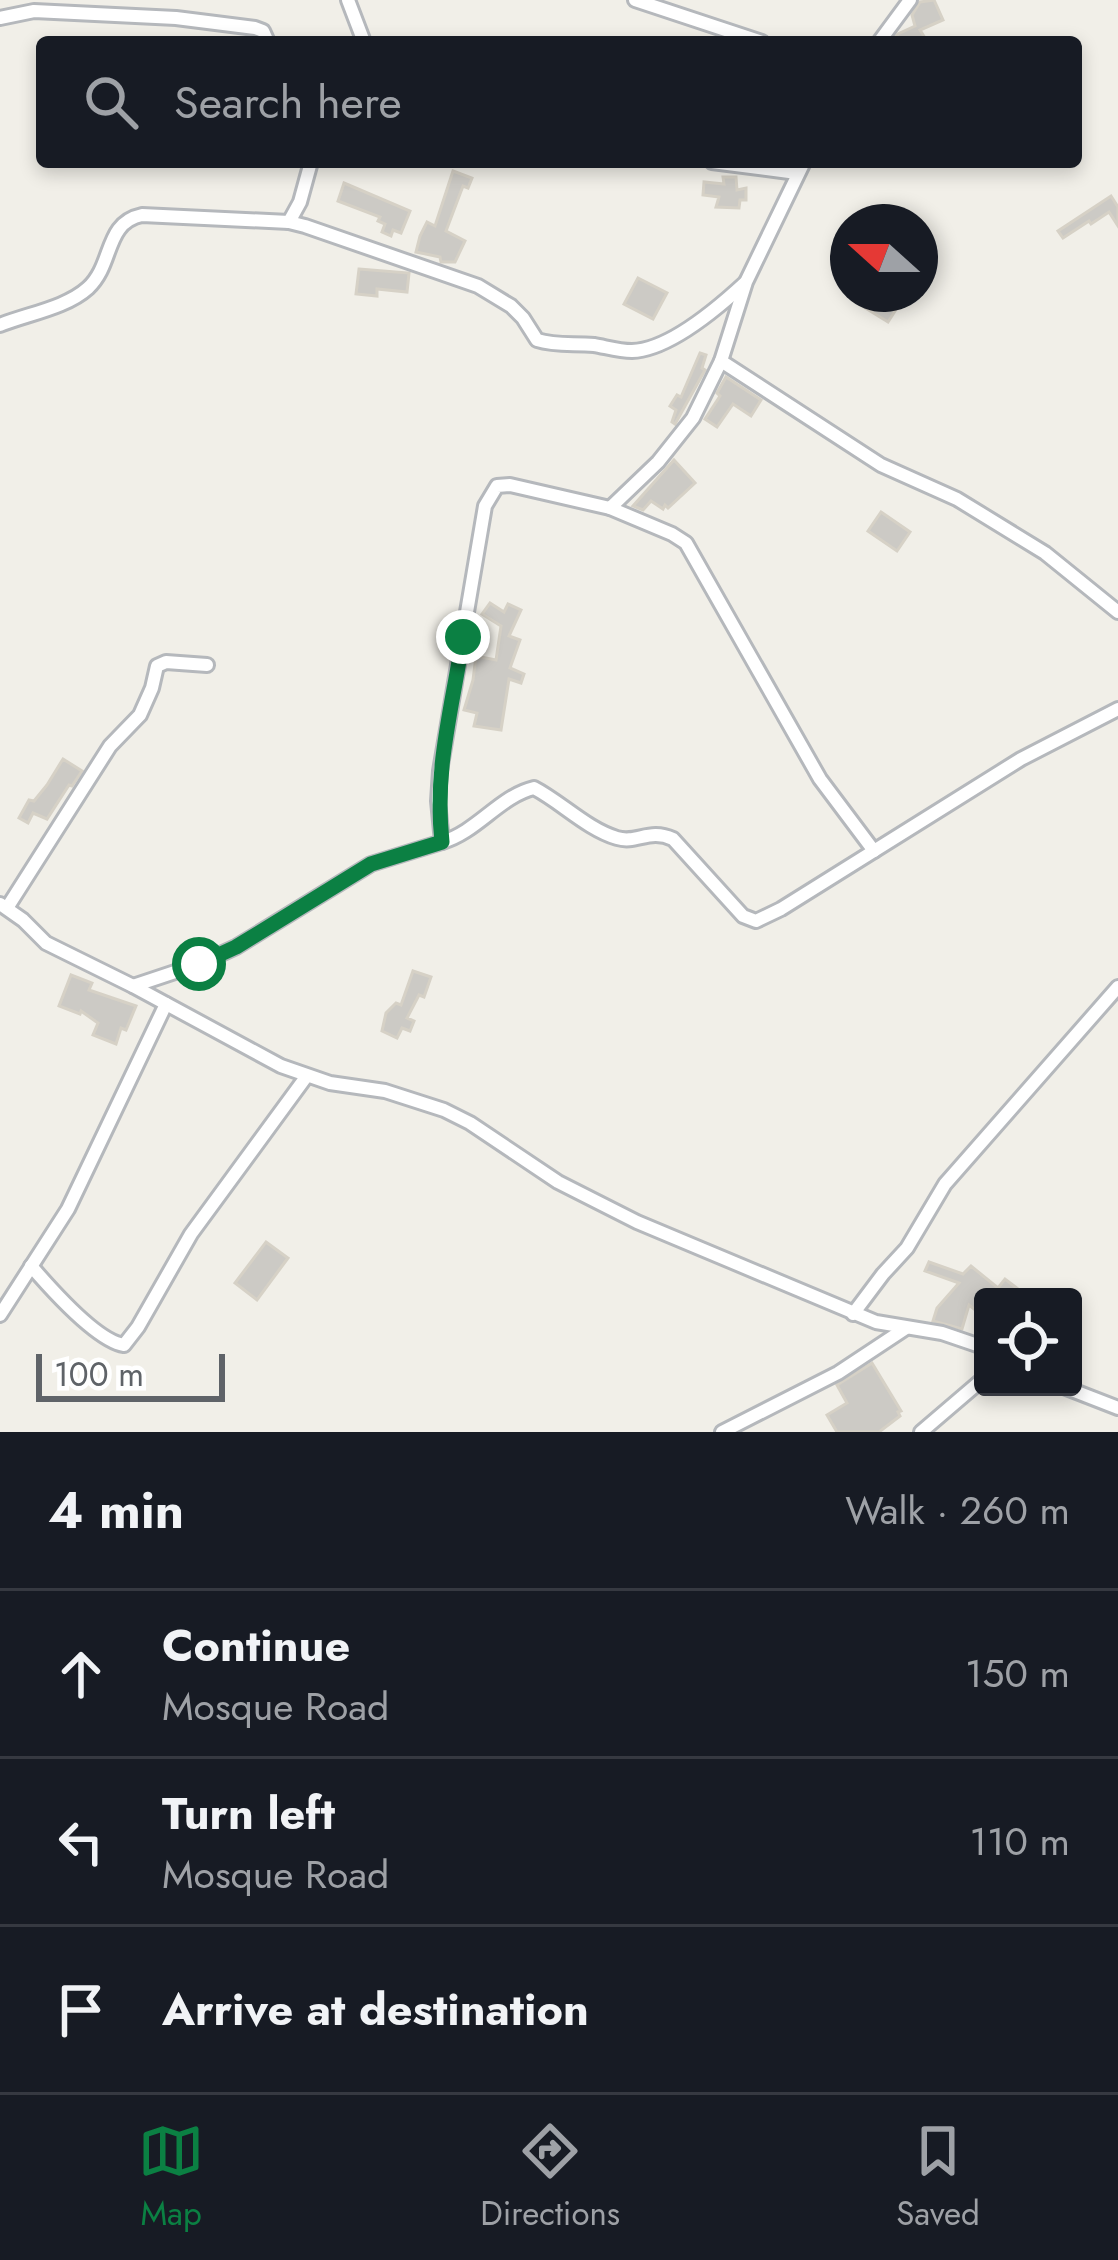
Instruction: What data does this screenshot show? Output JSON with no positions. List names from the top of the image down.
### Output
{
  "scale_bar": "100 m",
  "north": "left",
  "page": {
    "search": "Search here",
    "scale": "100 m",
    "heading": ["4 min", "Walk · 260 m"],
    "list": [
      ["Continue", "Mosque Road", "150 m"],
      ["Turn left", "Mosque Road", "110 m"],
      "Arrive at destination"
    ],
    "nav": ["Map", "Directions", "Saved"]
  }
}
